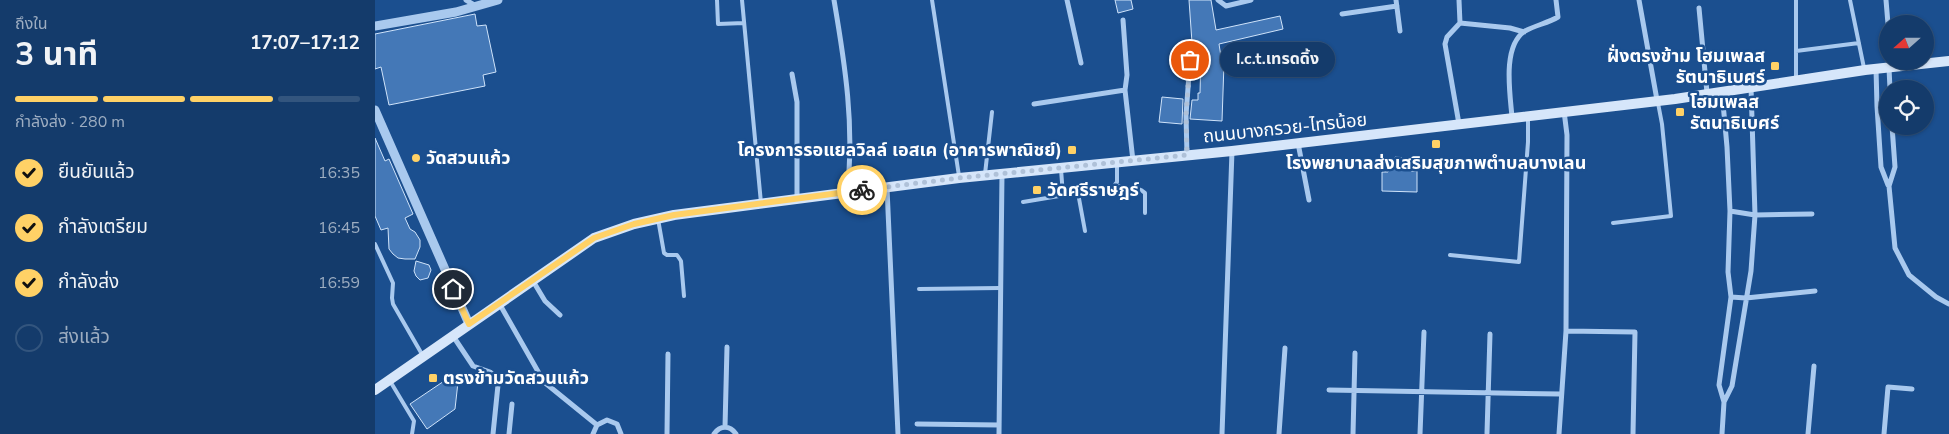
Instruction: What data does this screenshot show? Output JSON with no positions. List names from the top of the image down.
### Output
{
  "streets": {
    "main road": ["ถนนบางกรวย-ไทรน้อย"]
  },
  "places": {
    "other": ["I.c.t.เทรดดิ้ง", "วัดสวนแก้ว"],
    "transit": [
      "ฝั่งตรงข้าม โฮมเพลส รัตนาธิเบศร์",
      "โฮมเพลส รัตนาธิเบศร์",
      "โรงพยาบาลส่งเสริมสุขภาพตำบลบางเลน",
      "โครงการรอแยลวิลล์ เอสเค (อาคารพาณิชย์)",
      "วัดศรีราษฎร์",
      "ตรงข้ามวัดสวนแก้ว"
    ]
  },
  "north": "left",
  "page": {
    "heading": ["3 นาที", "ถึงใน", "17:07–17:12"],
    "bubble": "I.c.t.เทรดดิ้ง",
    "bar": "กำลังส่ง · 280 m",
    "list": [
      ["ยืนยันแล้ว", "16:35"],
      ["กำลังเตรียม", "16:45"],
      ["กำลังส่ง", "16:59"],
      "ส่งแล้ว"
    ]
  }
}
